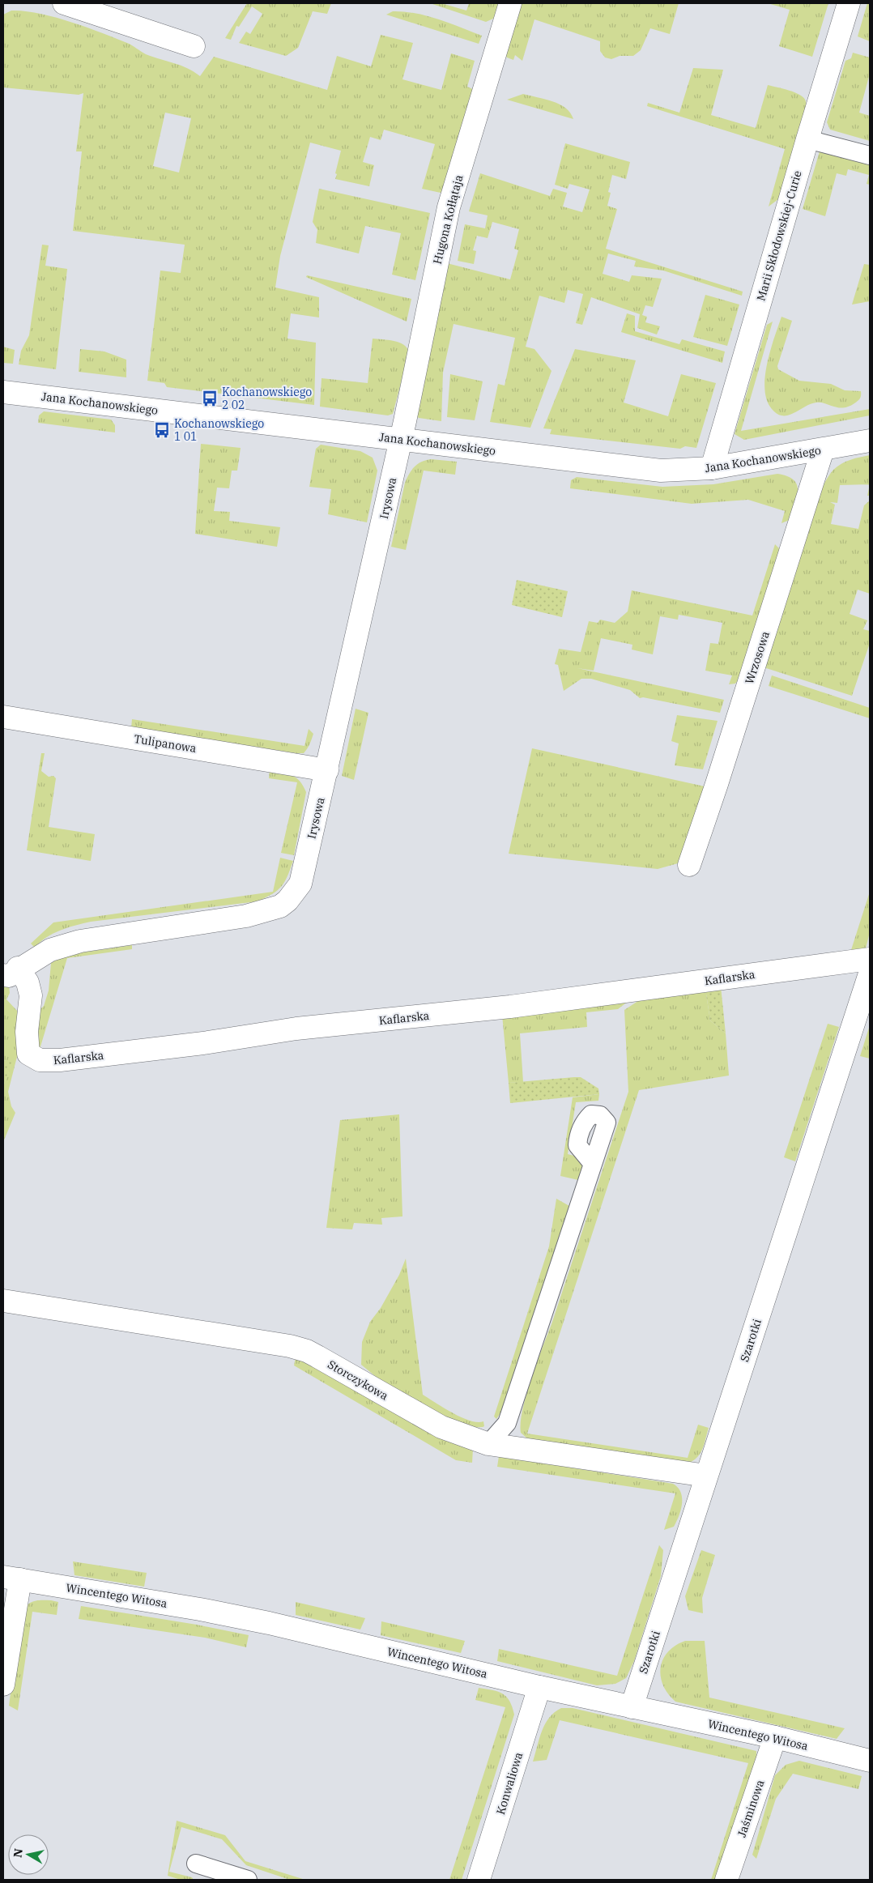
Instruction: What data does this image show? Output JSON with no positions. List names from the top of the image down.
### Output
{
  "streets": {
    "street": [
      "Hugona Kołłątaja",
      "Marii Skłodowskiej-Curie",
      "Jana Kochanowskiego",
      "Irysowa",
      "Wrzosowa",
      "Tulipanowa",
      "Kaflarska",
      "Szarotki",
      "Storczykowa",
      "Wincentego Witosa",
      "Konwaliowa",
      "Jaśminowa"
    ]
  },
  "crossings": [
    ["Hugona Kołłątaja", "Jana Kochanowskiego"],
    ["Hugona Kołłątaja", "Irysowa"],
    ["Marii Skłodowskiej-Curie", "Jana Kochanowskiego"],
    ["Jana Kochanowskiego", "Irysowa"],
    ["Jana Kochanowskiego", "Wrzosowa"],
    ["Irysowa", "Tulipanowa"],
    ["Irysowa", "Kaflarska"],
    ["Szarotki", "Storczykowa"],
    ["Szarotki", "Wincentego Witosa"],
    ["Wincentego Witosa", "Konwaliowa"],
    ["Wincentego Witosa", "Jaśminowa"]
  ],
  "places": {
    "bus stop": ["Kochanowskiego 2 02", "Kochanowskiego 1 01"]
  },
  "north": "left"
}
